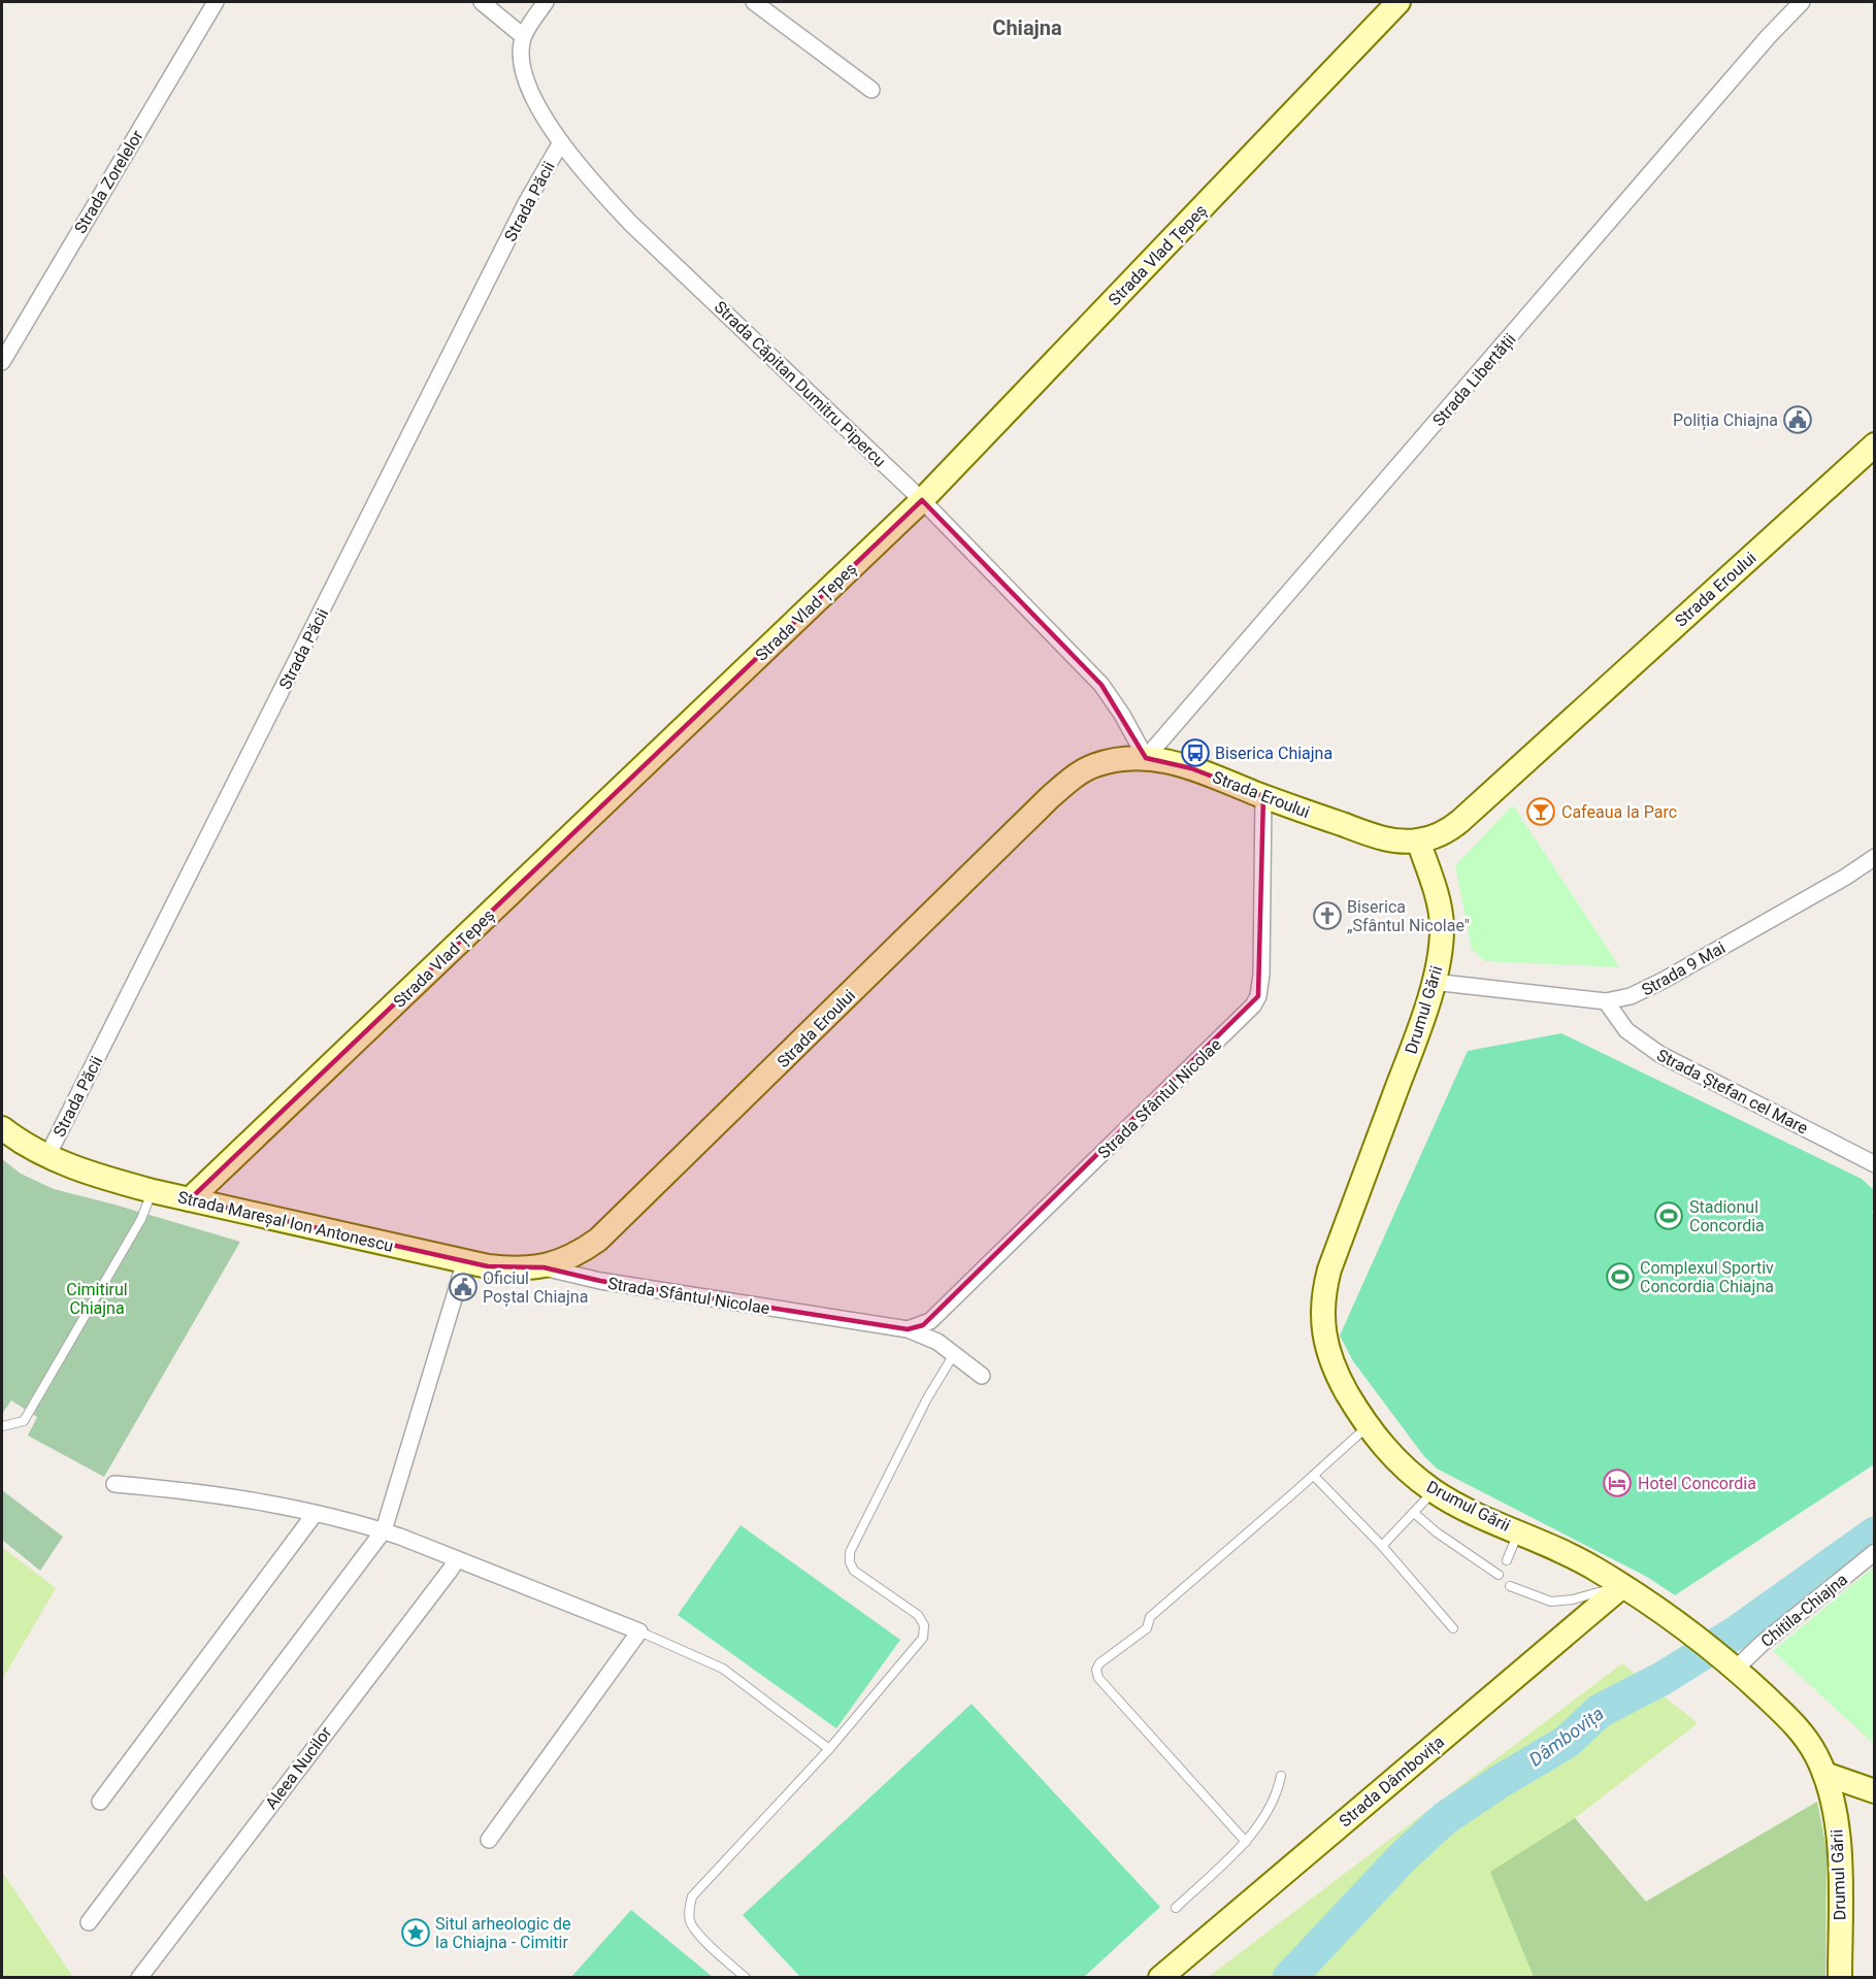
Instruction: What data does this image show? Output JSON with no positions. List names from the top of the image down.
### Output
{
  "streets": {
    "main road": [
      "Strada Vlad Țepeș",
      "Strada Eroului",
      "Drumul Gării",
      "Strada Mareșal Ion Antonescu",
      "Strada Dâmbovița"
    ],
    "street": [
      "Strada Zorelelor",
      "Strada Păcii",
      "Strada Libertății",
      "Strada Căpitan Dumitru Pipercu",
      "Strada 9 Mai",
      "Strada Ștefan cel Mare",
      "Strada Sfântul Nicolae",
      "Chitila-Chiajna",
      "Aleea Nucilor"
    ]
  },
  "crossings": [
    ["Strada Păcii", "Strada Căpitan Dumitru Pipercu"],
    ["Strada Păcii", "Strada Mareșal Ion Antonescu"],
    ["Strada Vlad Țepeș", "Strada Căpitan Dumitru Pipercu"],
    ["Strada Vlad Țepeș", "Strada Mareșal Ion Antonescu"],
    ["Strada Libertății", "Strada Căpitan Dumitru Pipercu"],
    ["Strada Libertății", "Strada Eroului"],
    ["Strada Căpitan Dumitru Pipercu", "Strada Eroului"],
    ["Strada Eroului", "Drumul Gării"],
    ["Strada Eroului", "Strada Sfântul Nicolae"],
    ["Strada Eroului", "Strada Mareșal Ion Antonescu"],
    ["Strada 9 Mai", "Drumul Gării"],
    ["Strada 9 Mai", "Strada Ștefan cel Mare"],
    ["Drumul Gării", "Chitila-Chiajna"],
    ["Drumul Gării", "Strada Dâmbovița"],
    ["Strada Sfântul Nicolae", "Strada Mareșal Ion Antonescu"]
  ],
  "districts": ["Chiajna"],
  "water": ["Dâmbovița"],
  "parks": ["Cimitirul Chiajna"],
  "places": {
    "public building": ["Poliția Chiajna", "Oficiul Poștal Chiajna"],
    "bus stop": ["Biserica Chiajna"],
    "bar": ["Cafeaua la Parc"],
    "church": ["Biserica „Sfântul Nicolae\""],
    "sports": ["Stadionul Concordia", "Complexul Sportiv Concordia Chiajna"],
    "hotel": ["Hotel Concordia"],
    "place": ["Situl arheologic de la Chiajna - Cimitir"]
  }
}
